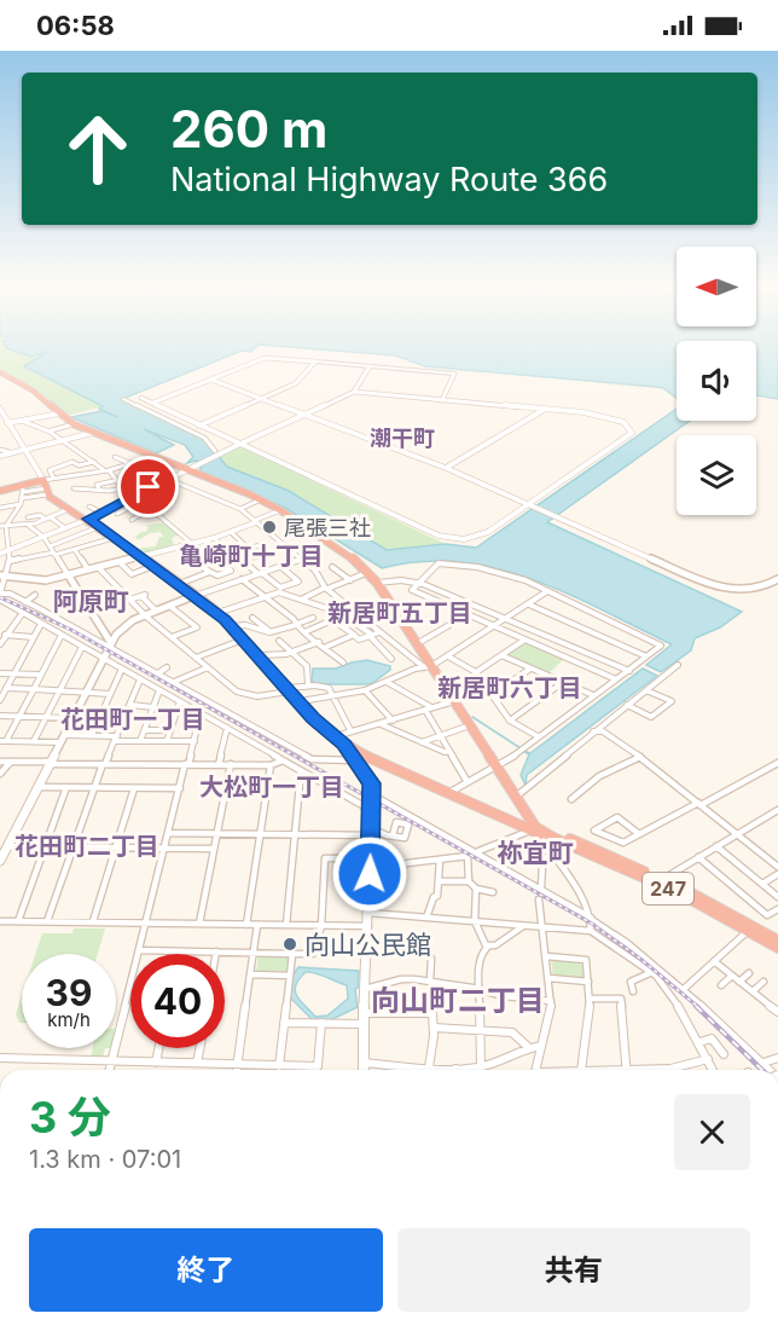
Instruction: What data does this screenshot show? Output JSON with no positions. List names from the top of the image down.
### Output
{
  "streets": {
    "highway": ["247"]
  },
  "districts": [
    "潮干町",
    "亀崎町十丁目",
    "阿原町",
    "新居町五丁目",
    "新居町六丁目",
    "花田町一丁目",
    "大松町一丁目",
    "花田町二丁目",
    "祢宜町",
    "向山町二丁目"
  ],
  "places": ["尾張三社", "向山公民館"],
  "north": "left",
  "page": {
    "status": "06:58",
    "turn": ["260 m", "National Highway Route 366"],
    "speed": "39 km/h",
    "limit": "40",
    "heading": ["3 分", "1.3 km · 07:01"],
    "buttons": ["終了", "共有"]
  }
}
